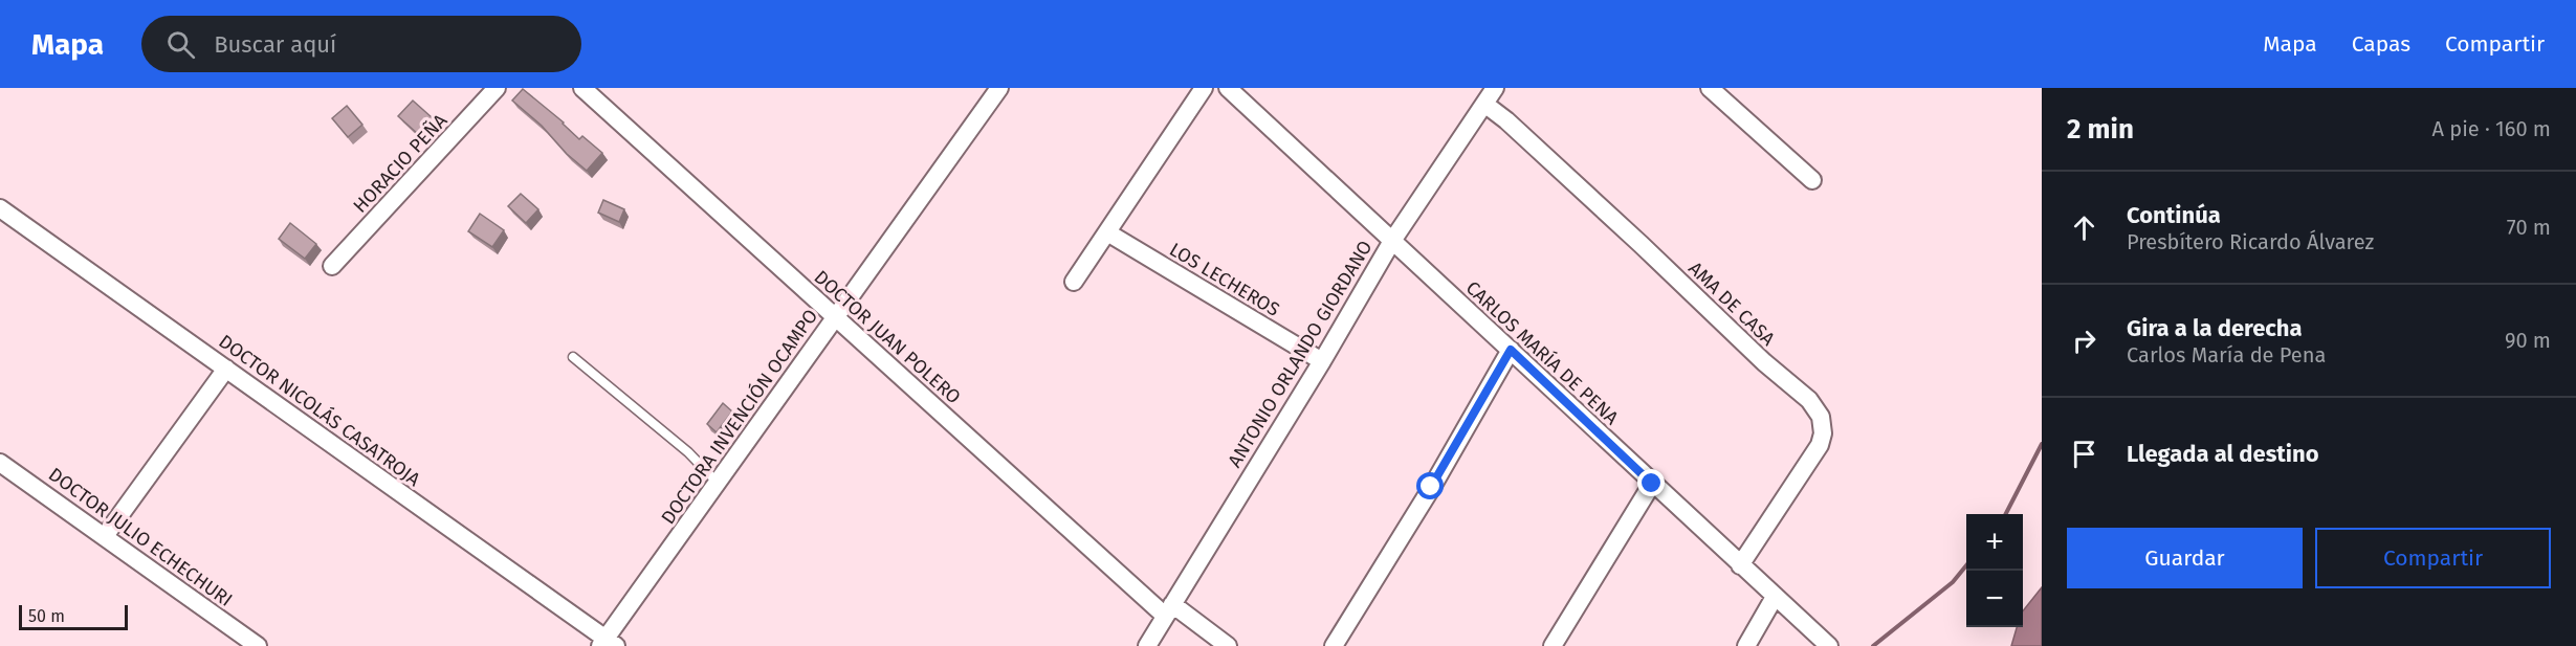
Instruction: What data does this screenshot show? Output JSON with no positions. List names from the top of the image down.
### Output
{
  "streets": {
    "street": [
      "HORACIO PEÑA",
      "LOS LECHEROS",
      "AMA DE CASA",
      "DOCTOR JUAN POLERO",
      "CARLOS MARÍA DE PENA",
      "ANTONIO ORLANDO GIORDANO",
      "DOCTOR NICOLÁS CASATROJA",
      "DOCTORA INVENCIÓN OCAMPO",
      "DOCTOR JULIO ECHECHURI"
    ]
  },
  "crossings": [
    ["LOS LECHEROS", "ANTONIO ORLANDO GIORDANO"],
    ["AMA DE CASA", "CARLOS MARÍA DE PENA"],
    ["AMA DE CASA", "ANTONIO ORLANDO GIORDANO"],
    ["DOCTOR JUAN POLERO", "ANTONIO ORLANDO GIORDANO"],
    ["DOCTOR JUAN POLERO", "DOCTORA INVENCIÓN OCAMPO"],
    ["CARLOS MARÍA DE PENA", "ANTONIO ORLANDO GIORDANO"],
    ["DOCTOR NICOLÁS CASATROJA", "DOCTORA INVENCIÓN OCAMPO"]
  ],
  "scale_bar": "50 m",
  "page": {
    "header": "Mapa",
    "search": "Buscar aquí",
    "nav": ["Mapa", "Capas", "Compartir"],
    "heading": ["2 min", "A pie · 160 m"],
    "list": [
      ["Continúa", "Presbítero Ricardo Álvarez", "70 m"],
      ["Gira a la derecha", "Carlos María de Pena", "90 m"],
      "Llegada al destino"
    ],
    "buttons": ["Guardar", "Compartir"],
    "map_buttons": ["+", "−"],
    "scale": "50 m"
  }
}
